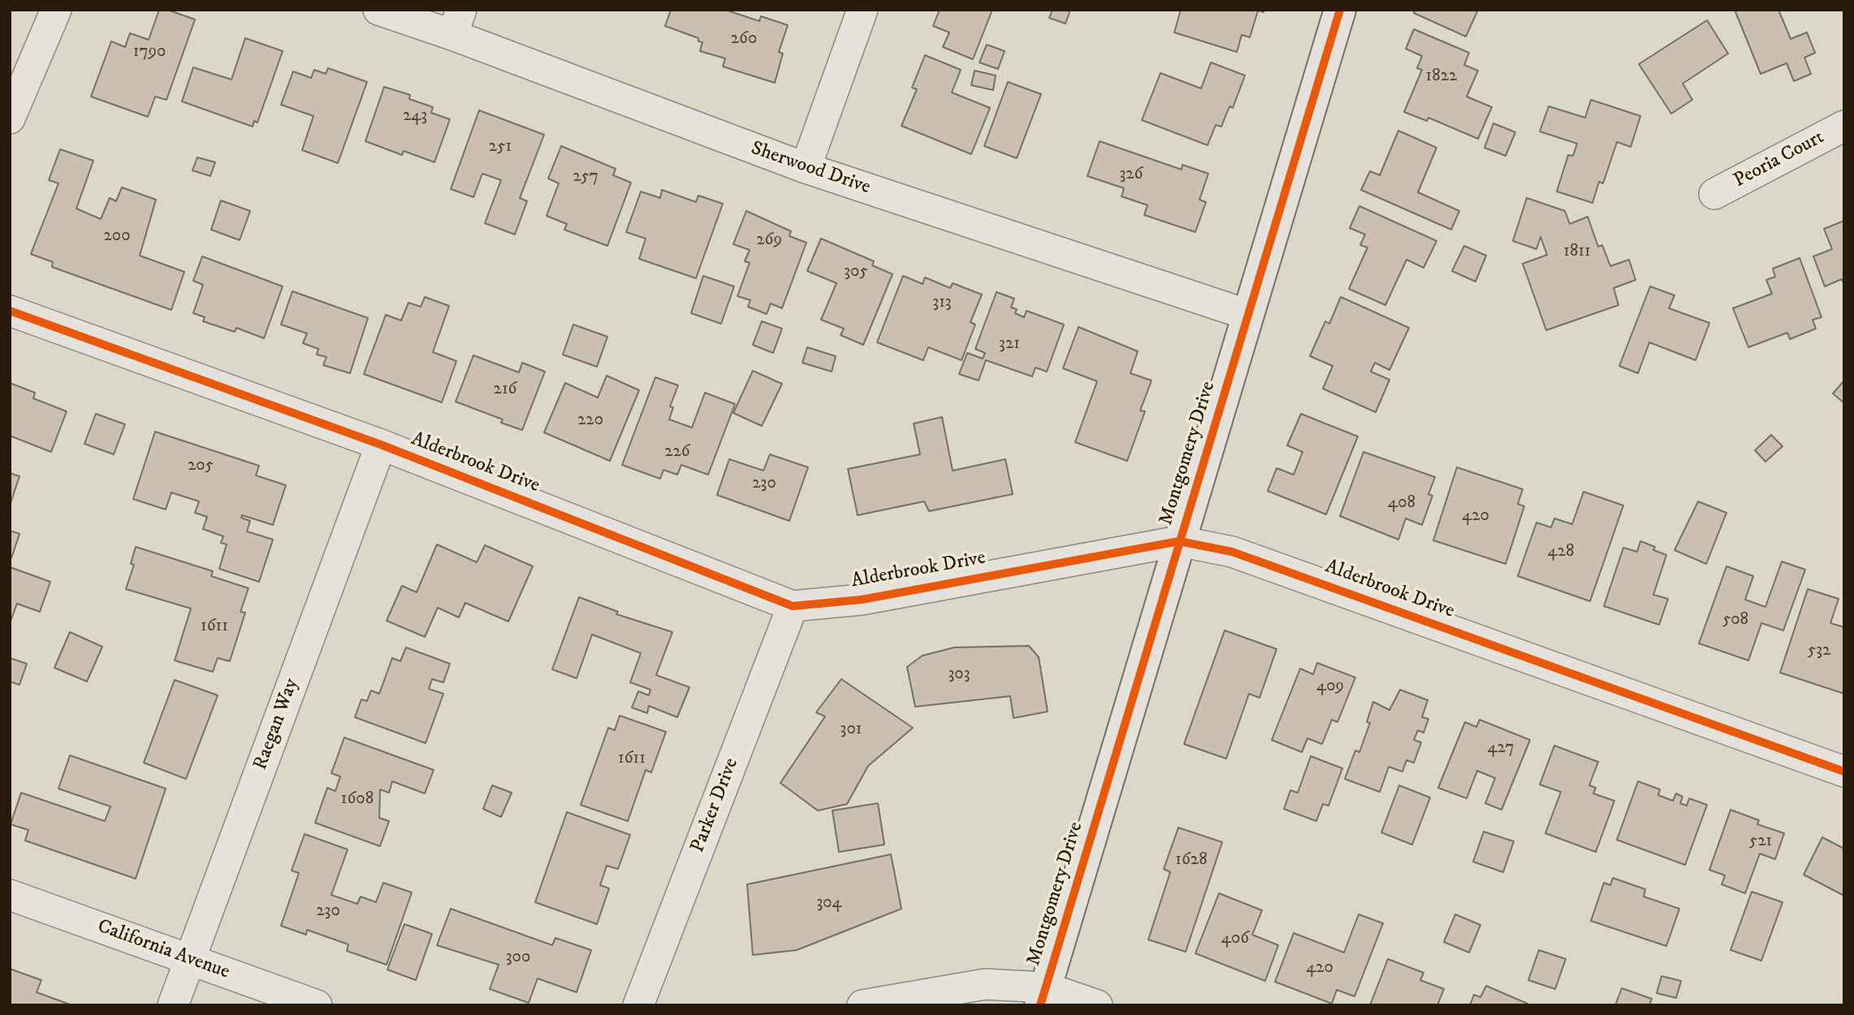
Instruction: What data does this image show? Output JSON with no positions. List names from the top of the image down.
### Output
{
  "streets": {
    "main road": ["Montgomery Drive"],
    "street": [
      "Peoria Court",
      "Sherwood Drive",
      "Alderbrook Drive",
      "Raegan Way",
      "Parker Drive",
      "California Avenue"
    ]
  },
  "crossings": [
    ["Sherwood Drive", "Montgomery Drive"],
    ["Montgomery Drive", "Alderbrook Drive"],
    ["Alderbrook Drive", "Raegan Way"],
    ["Alderbrook Drive", "Parker Drive"],
    ["Raegan Way", "California Avenue"]
  ],
  "house_numbers": [
    "260",
    "1790",
    "1822",
    "243",
    "251",
    "326",
    "257",
    "200",
    "269",
    "1811",
    "305",
    "313",
    "321",
    "216",
    "220",
    "226",
    "205",
    "230",
    "408",
    "420",
    "428",
    "508",
    "1611",
    "532",
    "303",
    "409",
    "301",
    "427",
    "1611",
    "1608",
    "521",
    "1628",
    "304",
    "230",
    "406",
    "300",
    "420"
  ]
}
